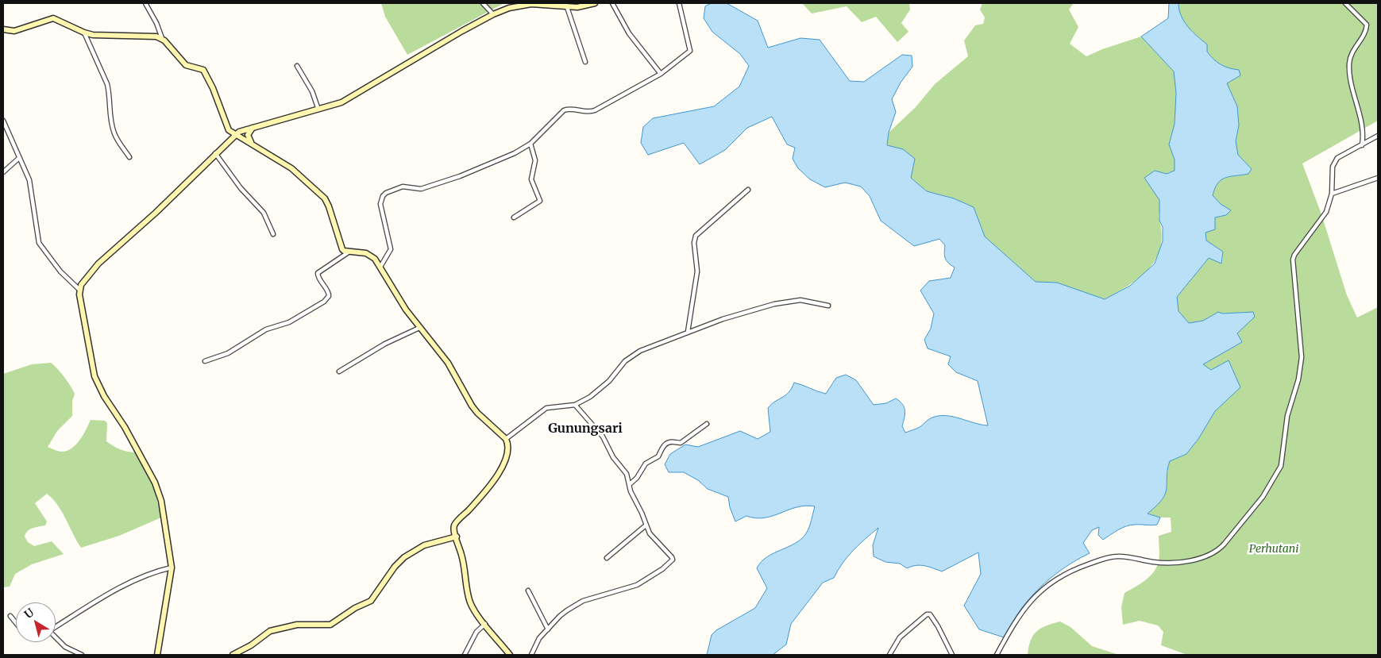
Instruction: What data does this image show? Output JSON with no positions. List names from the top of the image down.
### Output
{
  "districts": ["Gunungsari"],
  "parks": ["Perhutani"],
  "north": "top left"
}
